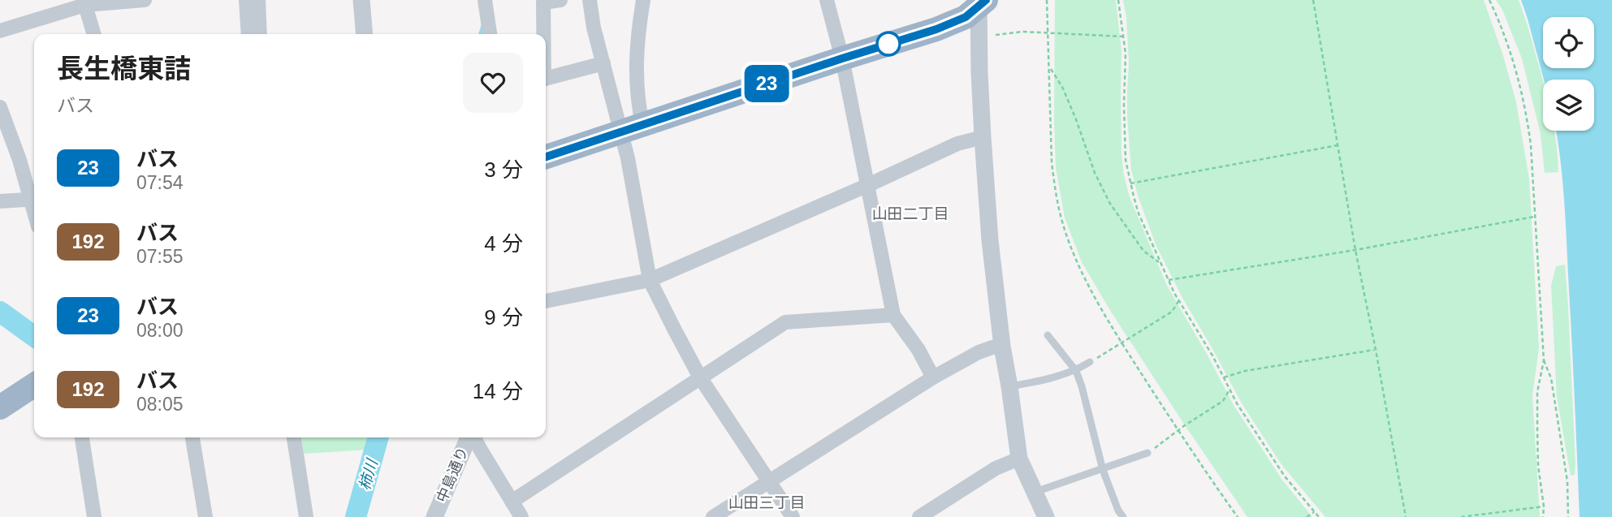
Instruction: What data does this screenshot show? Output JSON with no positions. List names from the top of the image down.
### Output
{
  "streets": {
    "street": ["中島通り"]
  },
  "districts": ["山田二丁目", "山田三丁目"],
  "water": ["柿川"],
  "lines": ["bus line 23"],
  "page": {
    "on_map": "23",
    "heading": ["長生橋東詰", "バス"],
    "list": [
      {
        "mark": "23",
        "name": "バス",
        "note": "07:54",
        "value": "3 分"
      },
      {
        "mark": "192",
        "name": "バス",
        "note": "07:55",
        "value": "4 分"
      },
      {
        "mark": "23",
        "name": "バス",
        "note": "08:00",
        "value": "9 分"
      },
      {
        "mark": "192",
        "name": "バス",
        "note": "08:05",
        "value": "14 分"
      }
    ]
  }
}
